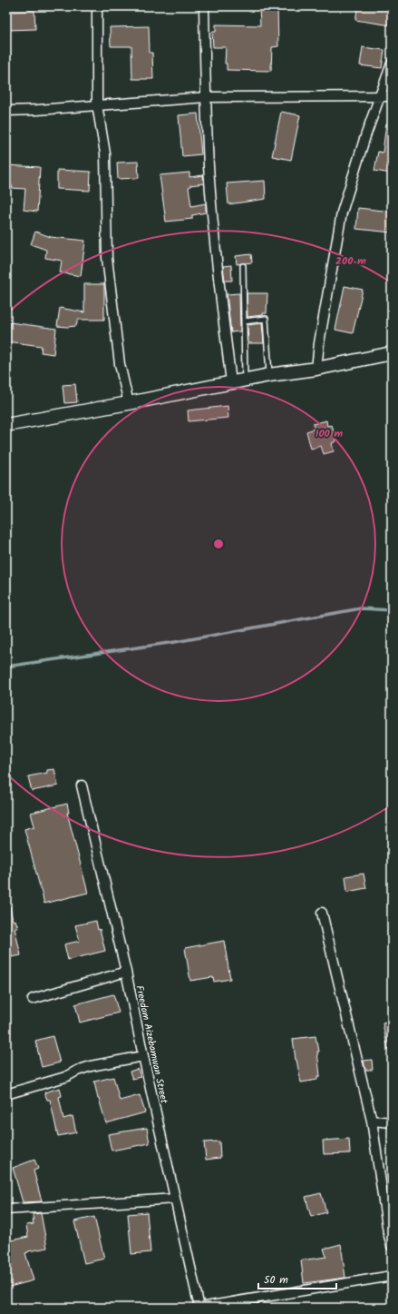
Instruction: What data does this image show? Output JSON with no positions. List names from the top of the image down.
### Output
{
  "streets": {
    "street": ["Freedom Aizebamwan Street"]
  },
  "scale_bar": "50 m",
  "rings": ["200 m", "100 m"]
}
